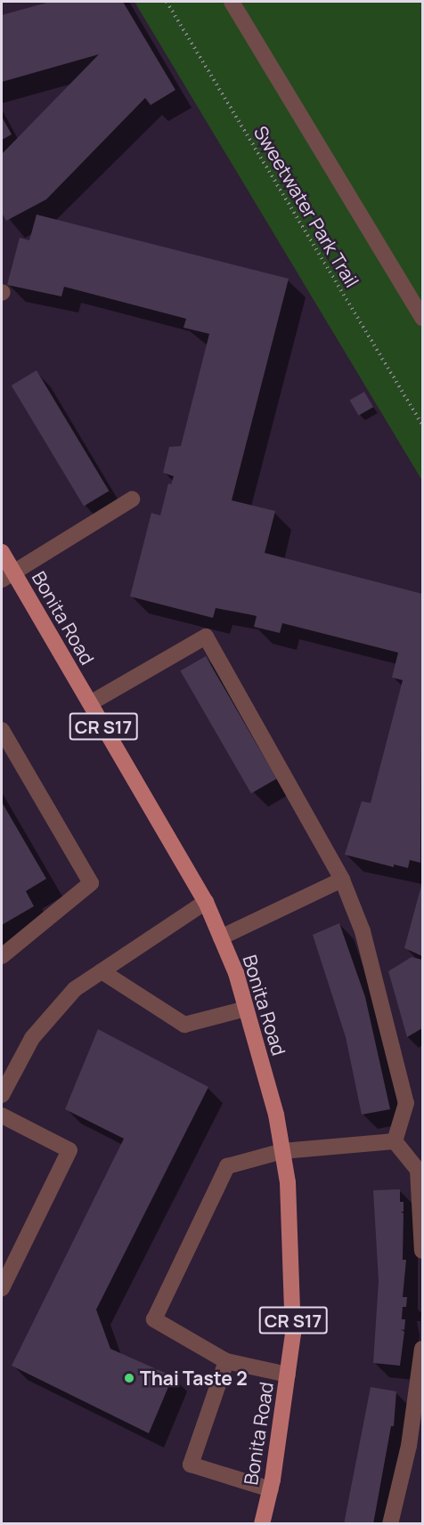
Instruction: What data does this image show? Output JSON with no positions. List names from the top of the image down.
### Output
{
  "streets": {
    "main road": ["Bonita Road", "CR S17"],
    "path": ["Sweetwater Park Trail"]
  },
  "places": ["Thai Taste 2"]
}
